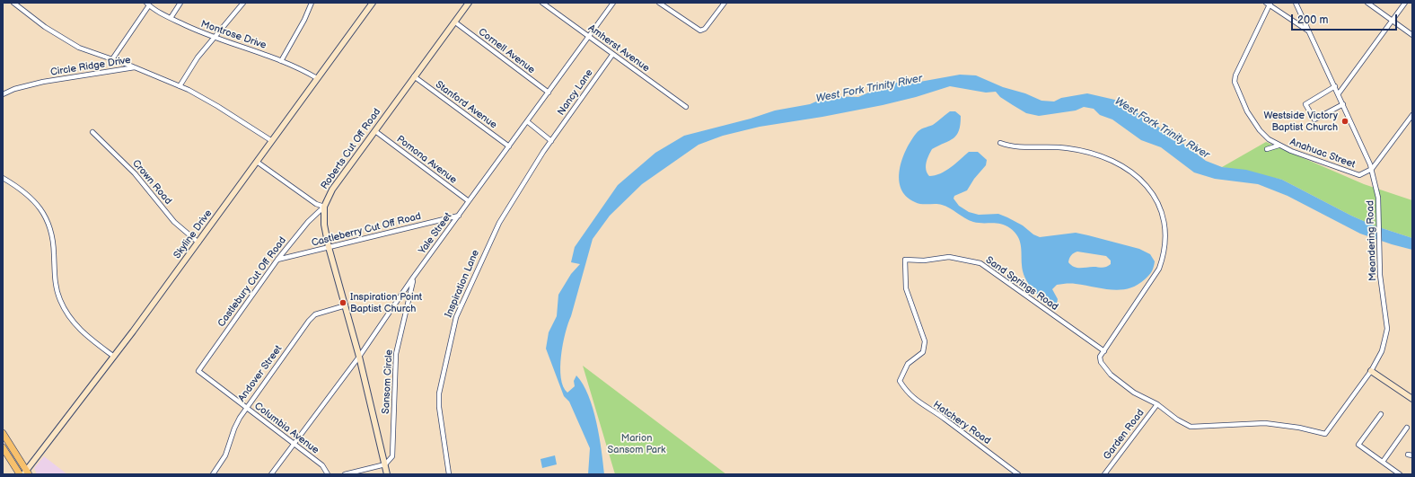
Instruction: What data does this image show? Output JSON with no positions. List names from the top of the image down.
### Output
{
  "streets": {
    "street": [
      "Montrose Drive",
      "Amherst Avenue",
      "Cornell Avenue",
      "Circle Ridge Drive",
      "Nancy Lane",
      "Stanford Avenue",
      "Roberts Cut Off Road",
      "Anahuac Street",
      "Pomona Avenue",
      "Crown Road",
      "Castleberry Cut Off Road",
      "Yale Street",
      "Skyline Drive",
      "Meandering Road",
      "Castlebury Cut Off Road",
      "Inspiration Lane",
      "Sand Springs Road",
      "Andover Street",
      "Sansom Circle",
      "Hatchery Road",
      "Columbia Avenue",
      "Garden Road"
    ]
  },
  "crossings": [
    ["Montrose Drive", "Skyline Drive"],
    ["Amherst Avenue", "Nancy Lane"],
    ["Amherst Avenue", "Yale Street"],
    ["Cornell Avenue", "Roberts Cut Off Road"],
    ["Cornell Avenue", "Yale Street"],
    ["Circle Ridge Drive", "Skyline Drive"],
    ["Nancy Lane", "Inspiration Lane"],
    ["Stanford Avenue", "Roberts Cut Off Road"],
    ["Stanford Avenue", "Yale Street"],
    ["Roberts Cut Off Road", "Pomona Avenue"],
    ["Roberts Cut Off Road", "Castleberry Cut Off Road"],
    ["Roberts Cut Off Road", "Yale Street"],
    ["Roberts Cut Off Road", "Castlebury Cut Off Road"],
    ["Roberts Cut Off Road", "Andover Street"],
    ["Roberts Cut Off Road", "Sansom Circle"],
    ["Anahuac Street", "Meandering Road"],
    ["Pomona Avenue", "Yale Street"],
    ["Crown Road", "Skyline Drive"],
    ["Castleberry Cut Off Road", "Yale Street"],
    ["Castleberry Cut Off Road", "Castlebury Cut Off Road"],
    ["Yale Street", "Sansom Circle"],
    ["Yale Street", "Columbia Avenue"],
    ["Meandering Road", "Garden Road"],
    ["Castlebury Cut Off Road", "Columbia Avenue"],
    ["Sand Springs Road", "Hatchery Road"],
    ["Andover Street", "Columbia Avenue"]
  ],
  "water": ["West Fork Trinity River"],
  "parks": ["Marion Sansom Park"],
  "places": ["Westside Victory Baptist Church", "Inspiration Point Baptist Church"],
  "scale_bar": "200 m"
}
